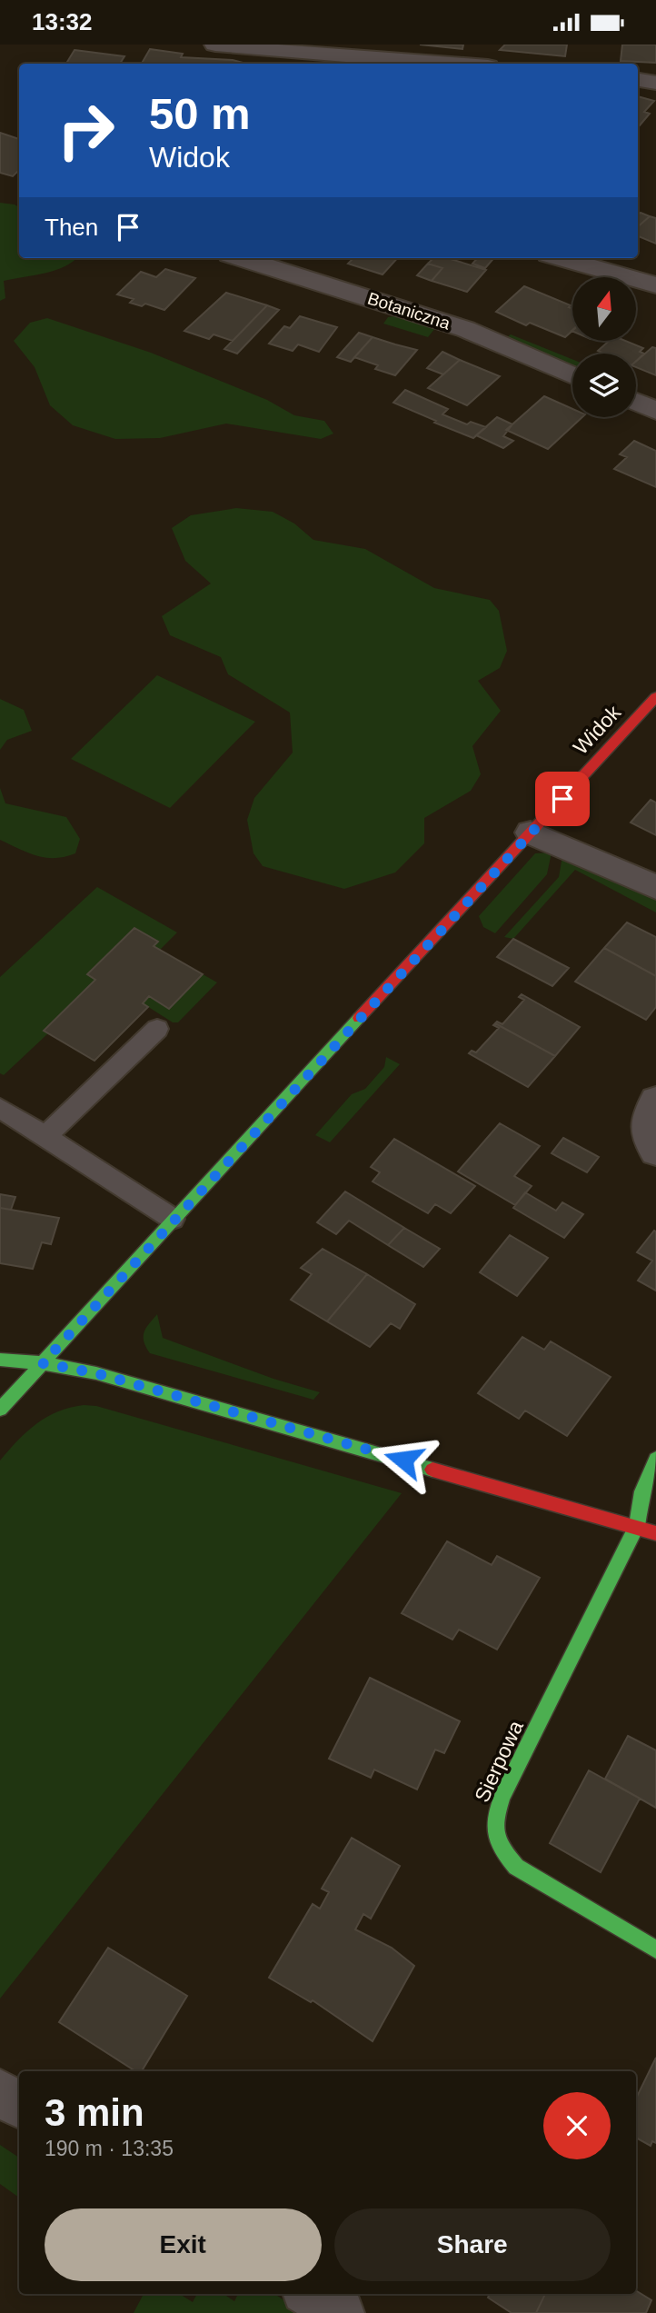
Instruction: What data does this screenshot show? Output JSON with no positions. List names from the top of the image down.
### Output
{
  "streets": {
    "street": ["Botaniczna", "Widok", "Sierpowa"]
  },
  "north": "top",
  "page": {
    "status": "13:32",
    "turn": ["50 m", "Widok"],
    "then": "Then",
    "heading": ["3 min", "190 m · 13:35"],
    "buttons": ["Exit", "Share"]
  }
}
